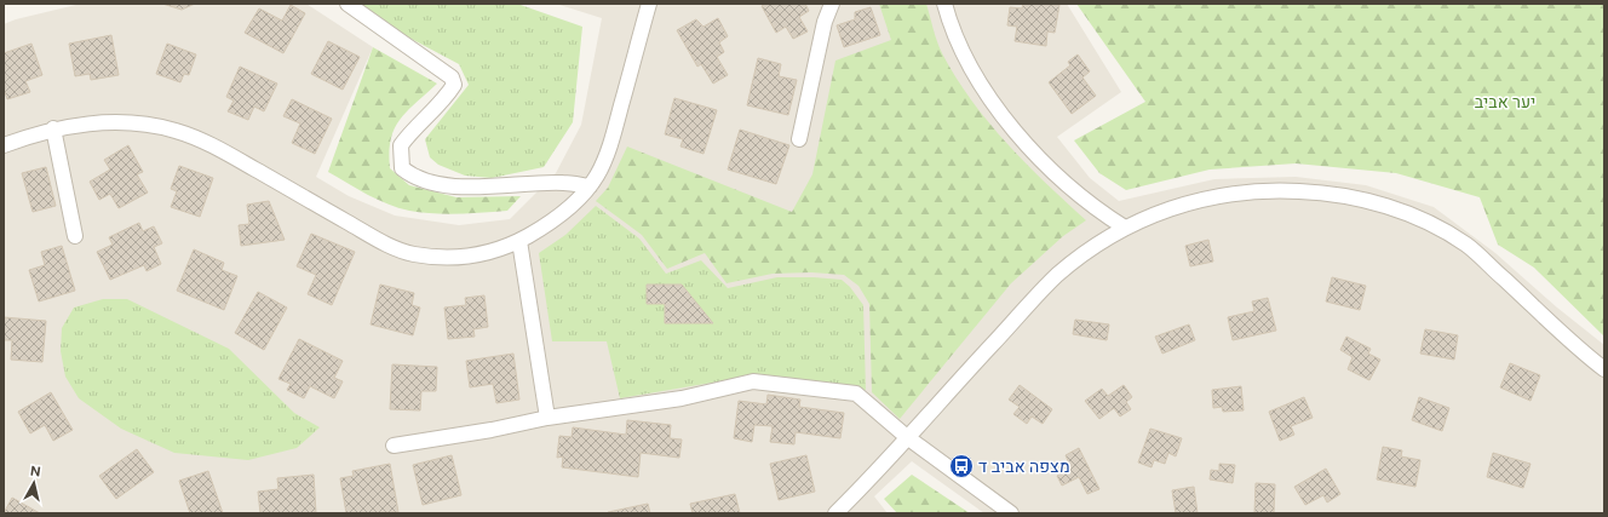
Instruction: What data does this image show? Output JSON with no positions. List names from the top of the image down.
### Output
{
  "parks": ["יער אביב"],
  "places": {
    "bus stop": ["מצפה אביב ד"]
  },
  "north": "top"
}
